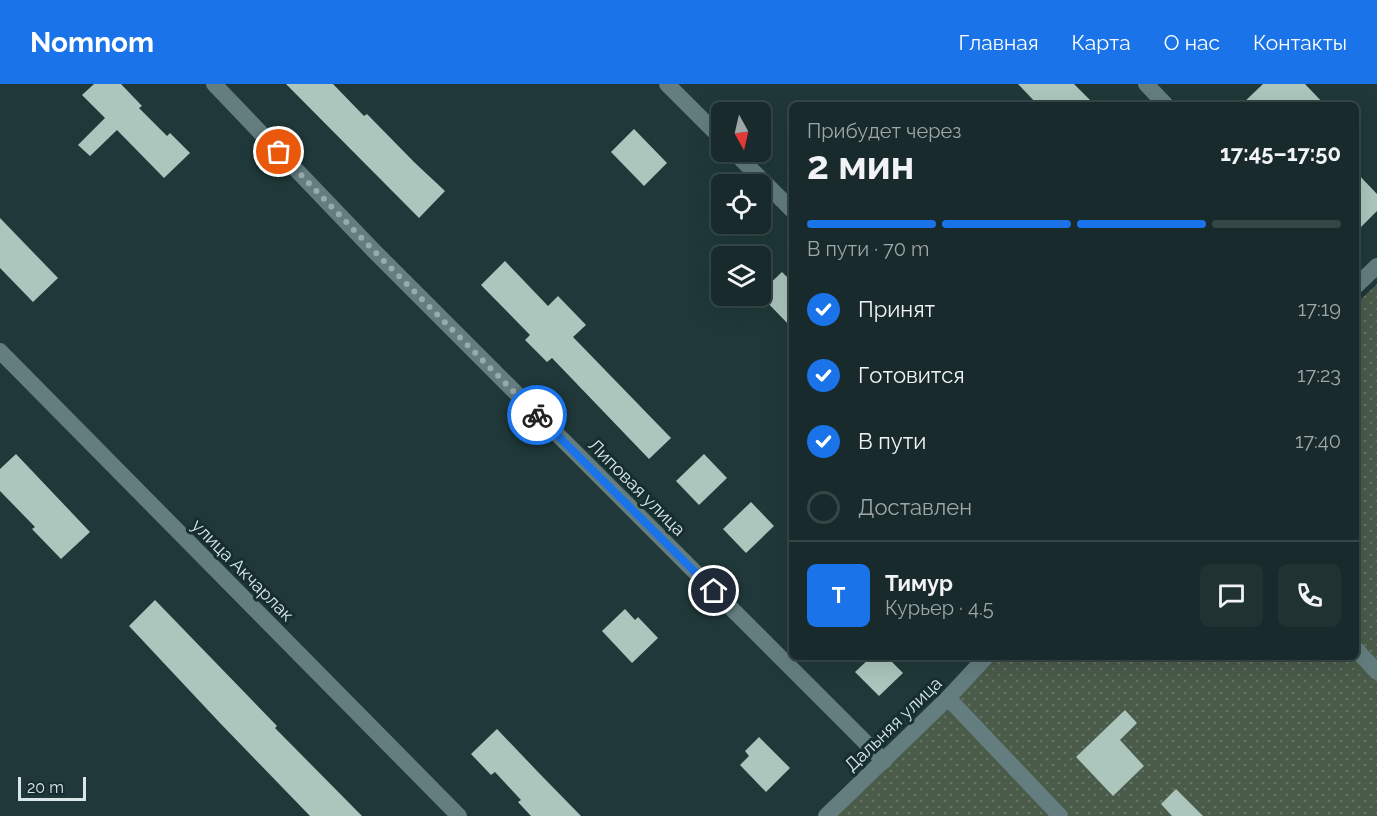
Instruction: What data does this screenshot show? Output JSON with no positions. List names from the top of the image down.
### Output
{
  "streets": {
    "street": ["Липовая улица", "улица Акчарлак", "Дальняя улица"]
  },
  "crossings": [
    ["Липовая улица", "Дальняя улица"]
  ],
  "scale_bar": "20 m",
  "north": "bottom",
  "page": {
    "header": "Nomnom",
    "nav": [
      "Главная",
      "Карта",
      "О нас",
      "Контакты"
    ],
    "heading": ["2 мин", "Прибудет через", "17:45–17:50"],
    "panel": ["Тимур", "Курьер · 4.5"],
    "bar": "В пути · 70 m",
    "list": [
      ["Принят", "17:19"],
      ["Готовится", "17:23"],
      ["В пути", "17:40"],
      "Доставлен"
    ],
    "round": "Т",
    "scale": "20 m"
  }
}
